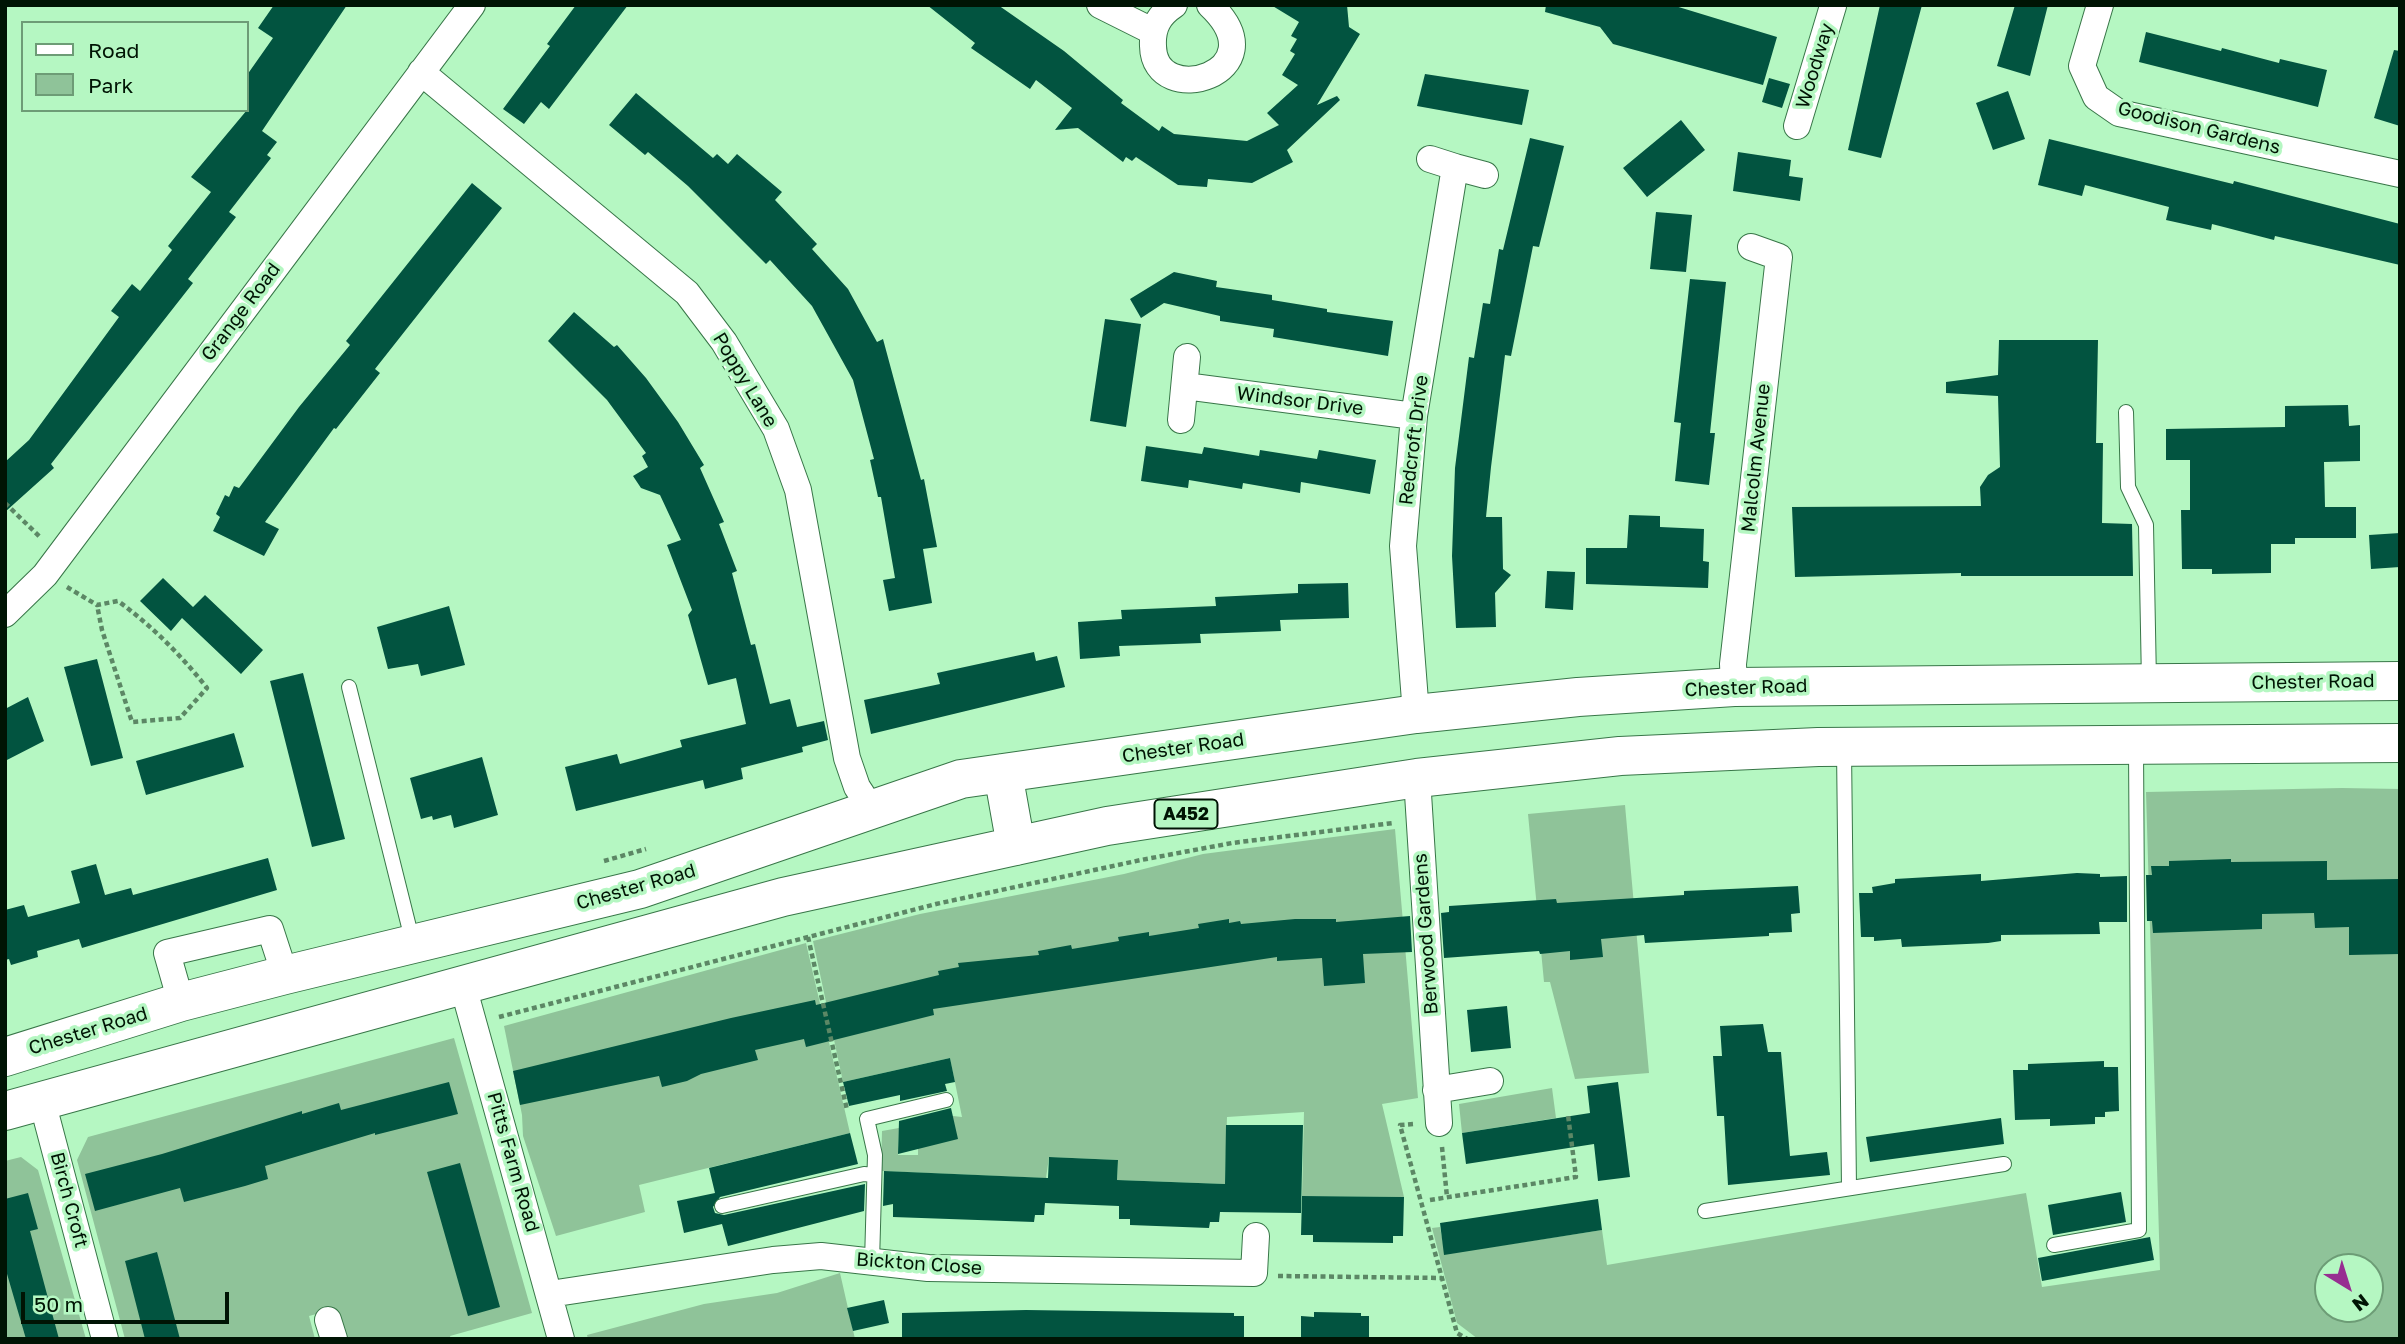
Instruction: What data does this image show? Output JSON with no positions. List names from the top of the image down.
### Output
{
  "streets": {
    "highway": ["Chester Road", "A452"],
    "street": [
      "Woodway",
      "Goodison Gardens",
      "Grange Road",
      "Poppy Lane",
      "Windsor Drive",
      "Redcroft Drive",
      "Malcolm Avenue",
      "Berwood Gardens",
      "Pitts Farm Road",
      "Birch Croft",
      "Bickton Close"
    ]
  },
  "crossings": [
    ["Grange Road", "Poppy Lane"],
    ["Poppy Lane", "Chester Road"],
    ["Windsor Drive", "Redcroft Drive"],
    ["Redcroft Drive", "Chester Road"],
    ["Malcolm Avenue", "Chester Road"],
    ["A452", "Berwood Gardens"],
    ["A452", "Pitts Farm Road"],
    ["A452", "Birch Croft"],
    ["Pitts Farm Road", "Bickton Close"]
  ],
  "legend": ["Road", "Park"],
  "scale_bar": "50 m",
  "north": "bottom right"
}
